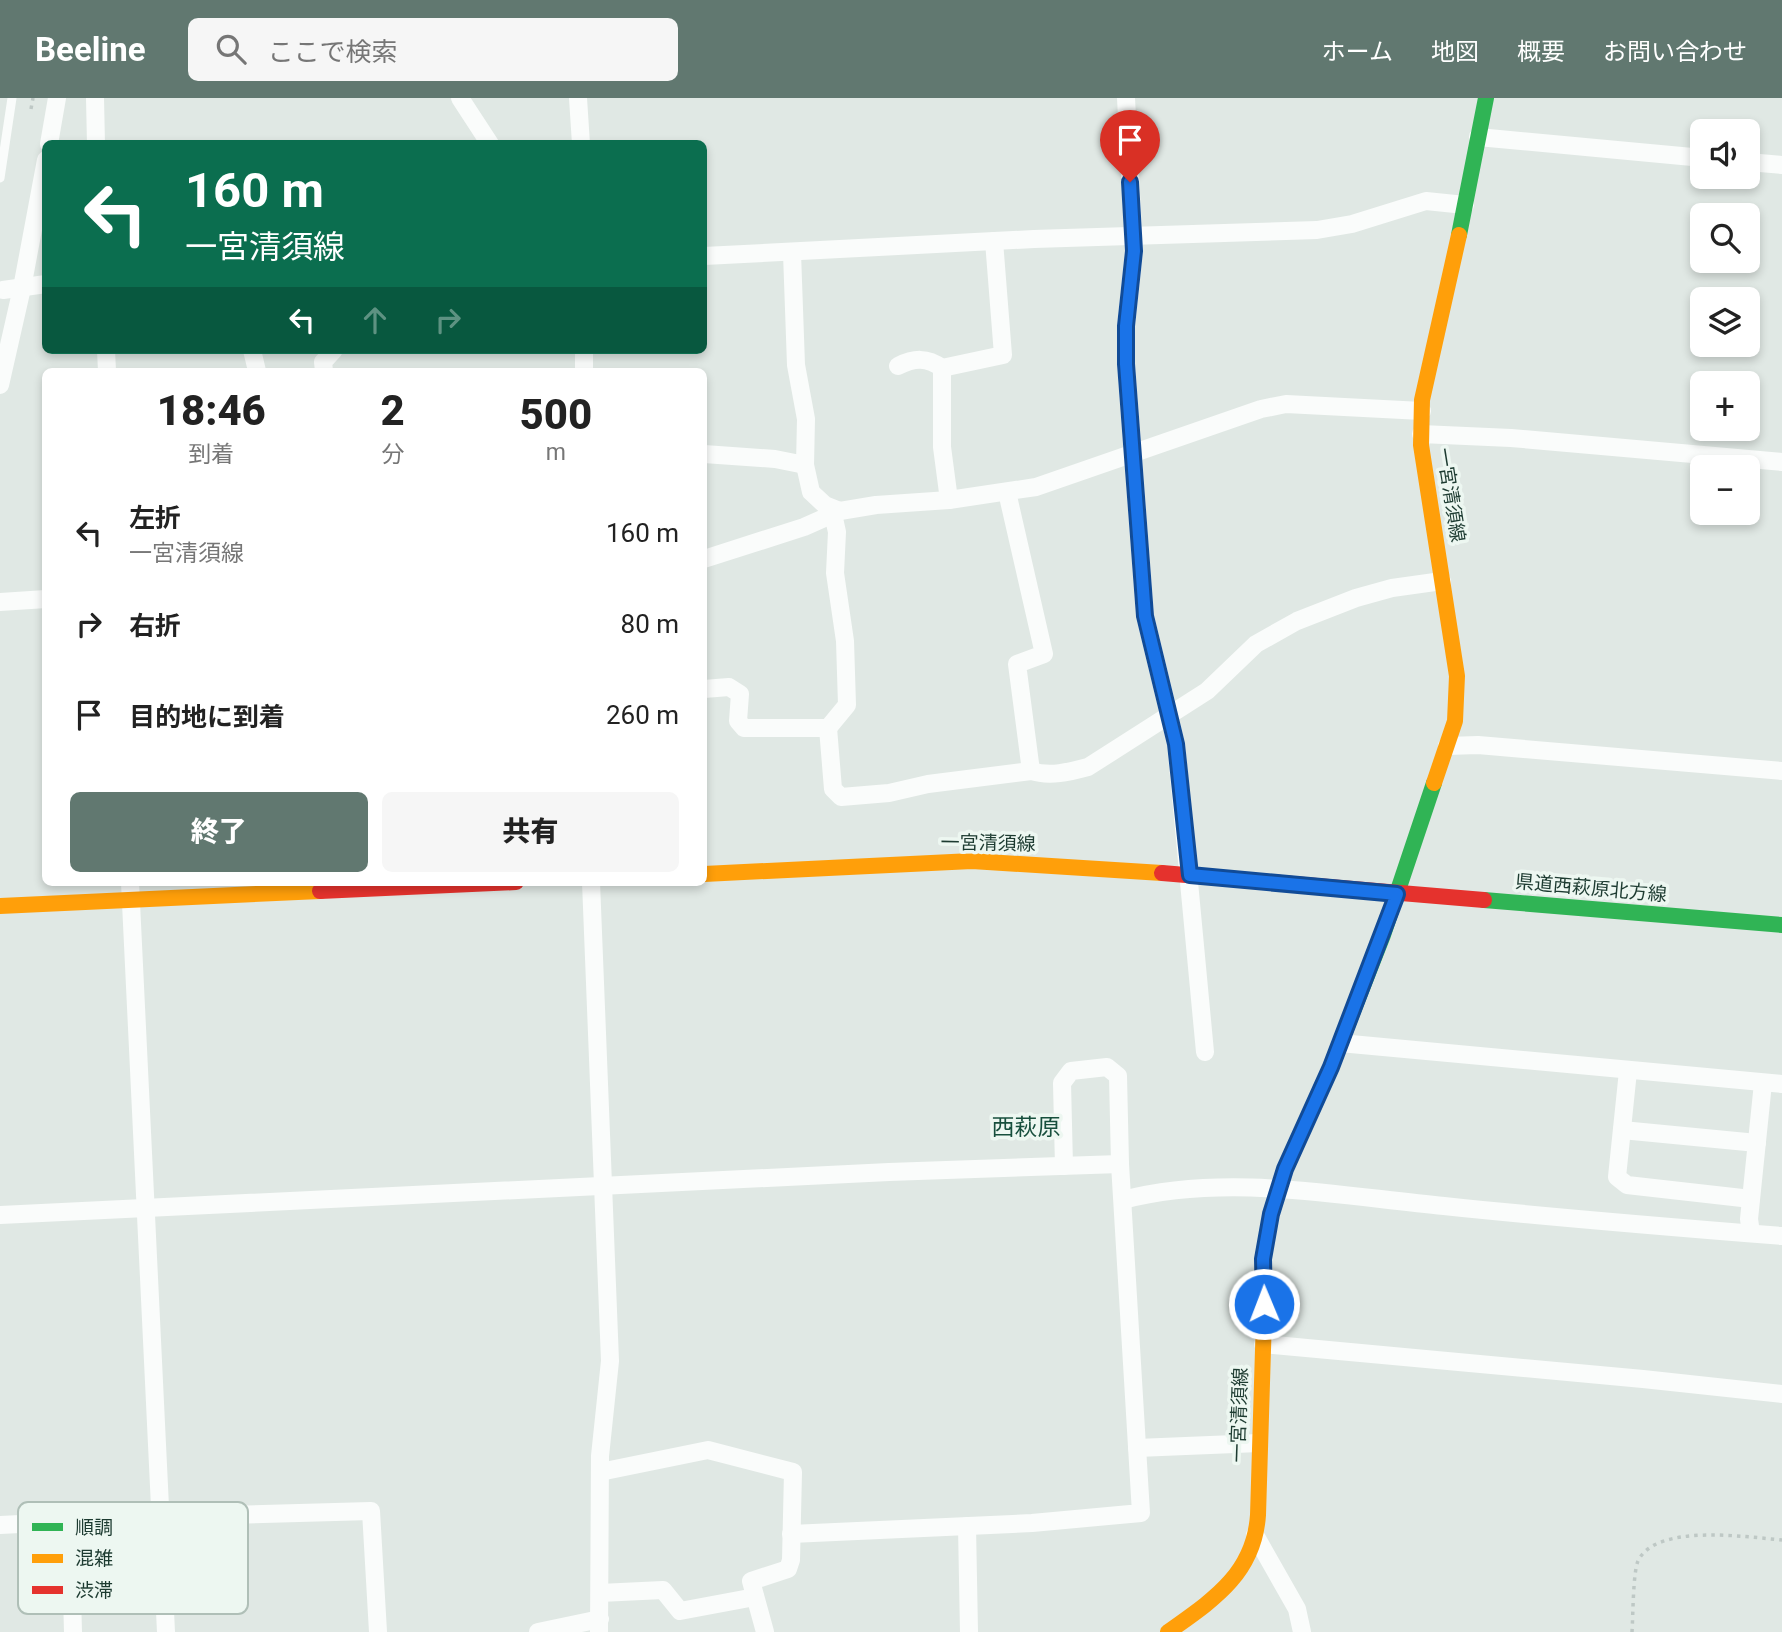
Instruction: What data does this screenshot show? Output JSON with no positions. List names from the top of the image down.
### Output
{
  "streets": {
    "main road": ["一宮清須線", "県道西萩原北方線"]
  },
  "crossings": [
    ["一宮清須線", "県道西萩原北方線"]
  ],
  "districts": ["西萩原"],
  "legend": ["順調", "混雑", "渋滞"],
  "page": {
    "header": "Beeline",
    "search": "ここで検索",
    "nav": [
      "ホーム",
      "地図",
      "概要",
      "お問い合わせ"
    ],
    "map_buttons": ["+", "−"],
    "turn": ["160 m", "一宮清須線"],
    "eta": [
      "18:46",
      "到着",
      "2",
      "分",
      "500",
      "m"
    ],
    "list": [
      {
        "name": "左折",
        "note": "一宮清須線",
        "value": "160 m"
      },
      {
        "name": "右折",
        "value": "80 m"
      },
      {
        "name": "目的地に到着",
        "value": "260 m"
      }
    ],
    "buttons": ["終了", "共有"]
  }
}
